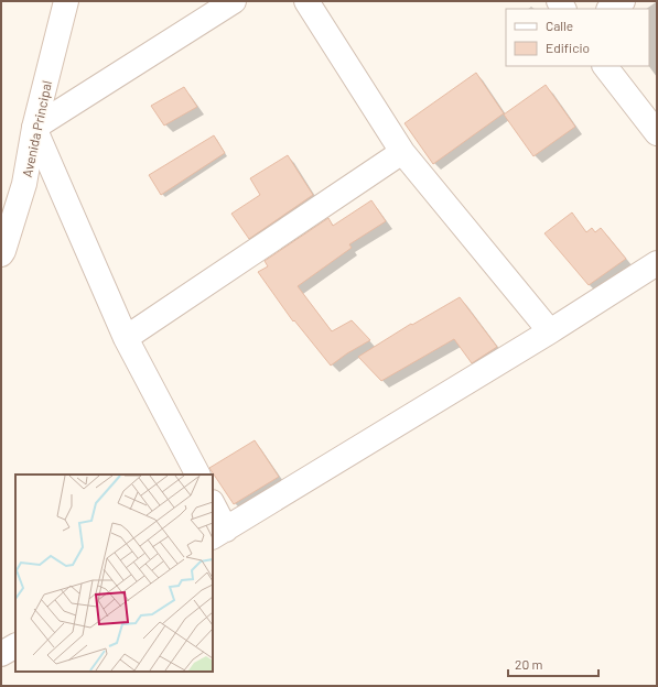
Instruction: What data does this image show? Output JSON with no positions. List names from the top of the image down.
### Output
{
  "streets": {
    "street": ["Avenida Principal"]
  },
  "legend": ["Calle", "Edificio"],
  "scale_bar": "20 m"
}
